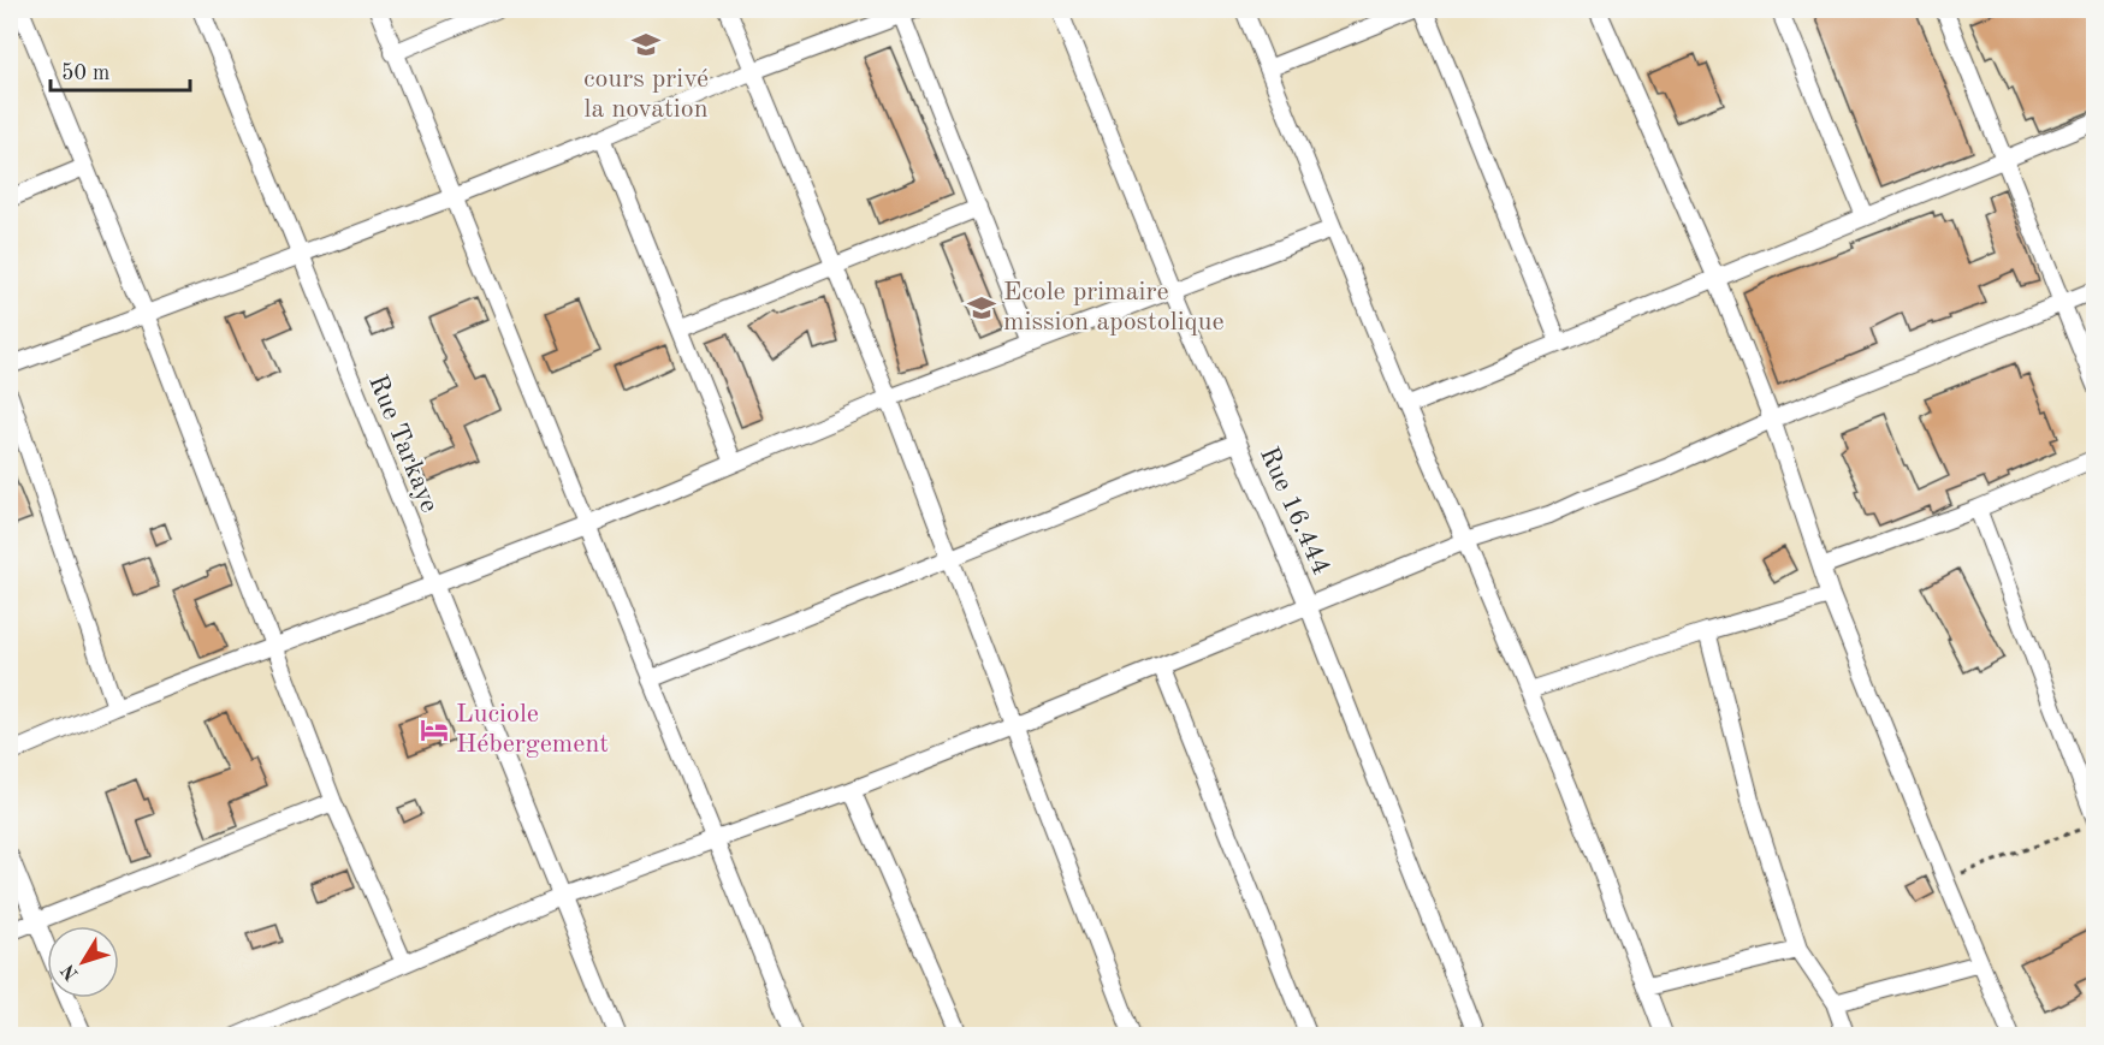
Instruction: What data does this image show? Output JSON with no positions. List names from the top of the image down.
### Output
{
  "streets": {
    "street": ["Rue Tarkaye", "Rue 16.444"]
  },
  "places": {
    "school or university": ["cours privé la novation", "Ecole primaire mission apostolique"],
    "hotel": ["Luciole Hébergement"]
  },
  "scale_bar": "50 m",
  "north": "bottom left"
}
